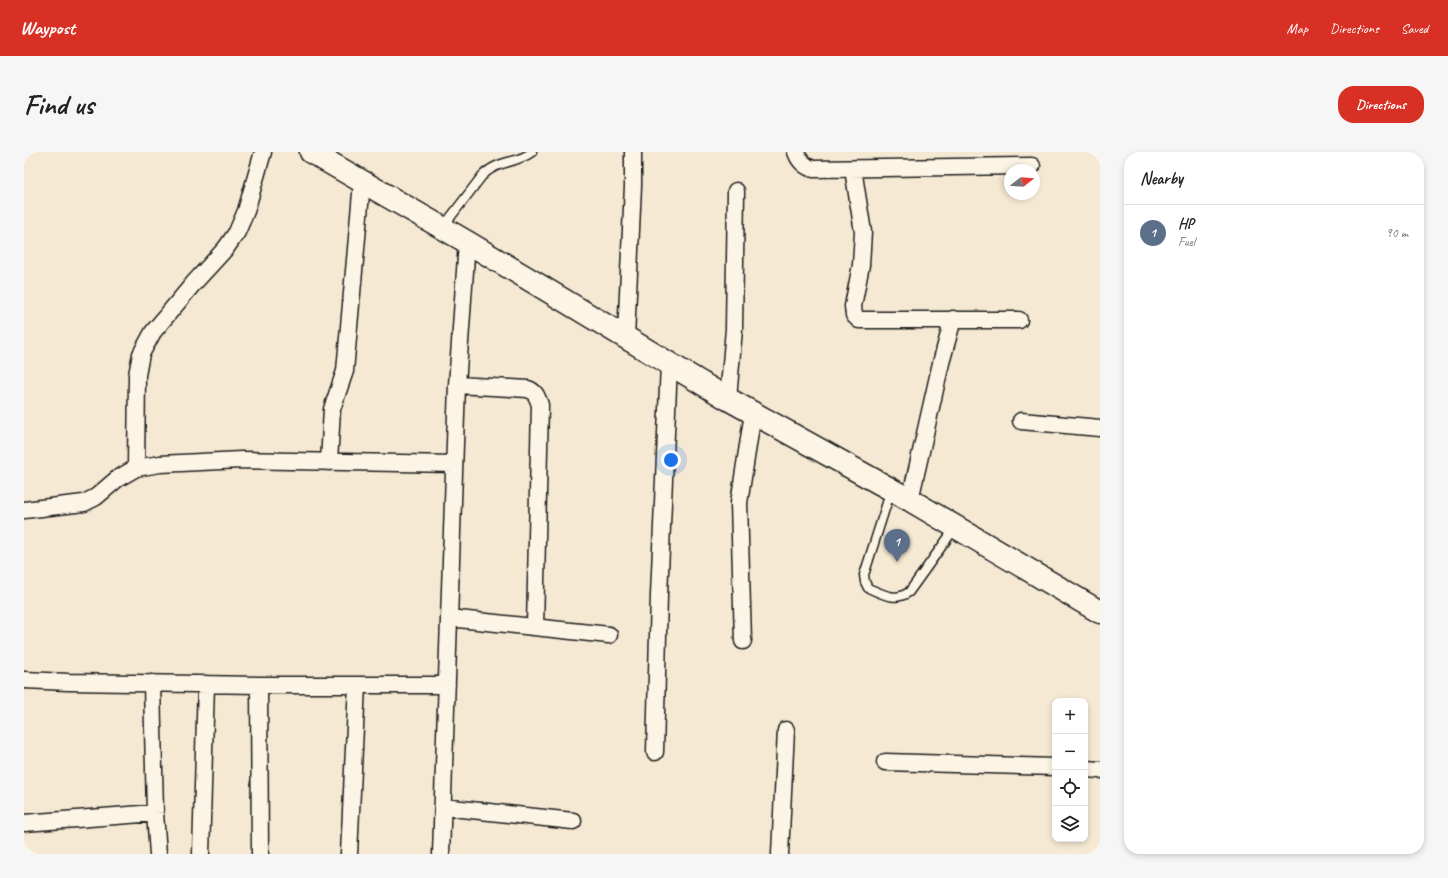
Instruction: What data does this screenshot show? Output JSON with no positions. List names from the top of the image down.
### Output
{
  "north": "right",
  "page": {
    "header": "Waypost",
    "nav": ["Map", "Directions", "Saved"],
    "buttons": "Directions",
    "title": "Find us",
    "heading": "Nearby",
    "list": [
      {
        "mark": "1",
        "name": "HP",
        "note": "Fuel",
        "value": "90 m"
      }
    ],
    "pins": "1",
    "map_buttons": ["+", "−"]
  }
}
